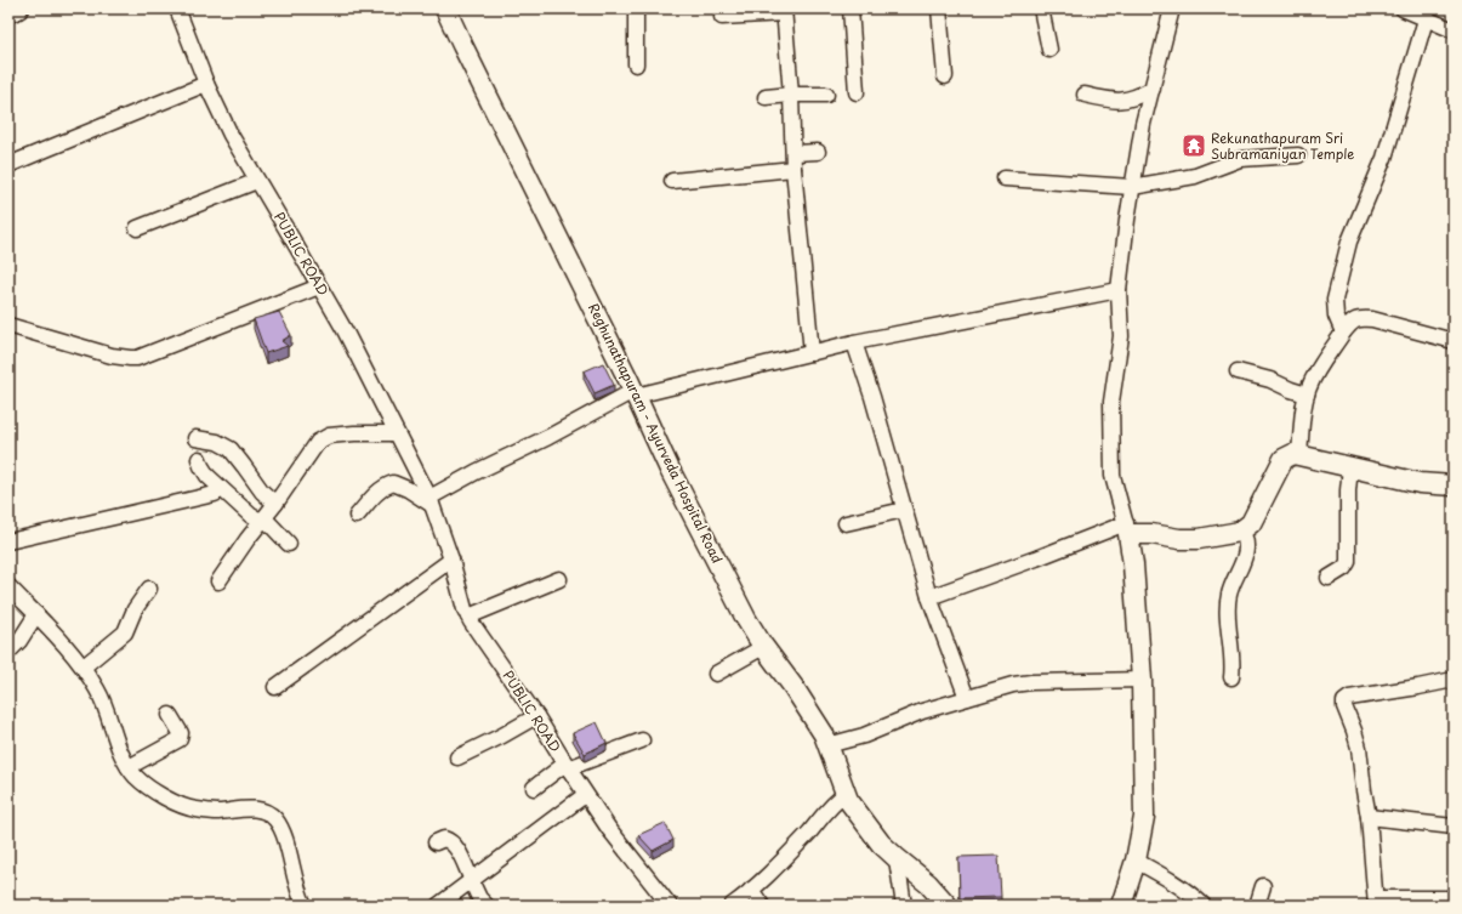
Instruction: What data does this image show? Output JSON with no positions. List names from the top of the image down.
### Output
{
  "streets": {
    "main road": ["Reghunathapuram - Ayurveda Hospital Road"],
    "street": ["PUBLIC ROAD"]
  },
  "places": {
    "temple": ["Rekunathapuram Sri Subramaniyan Temple"]
  }
}
